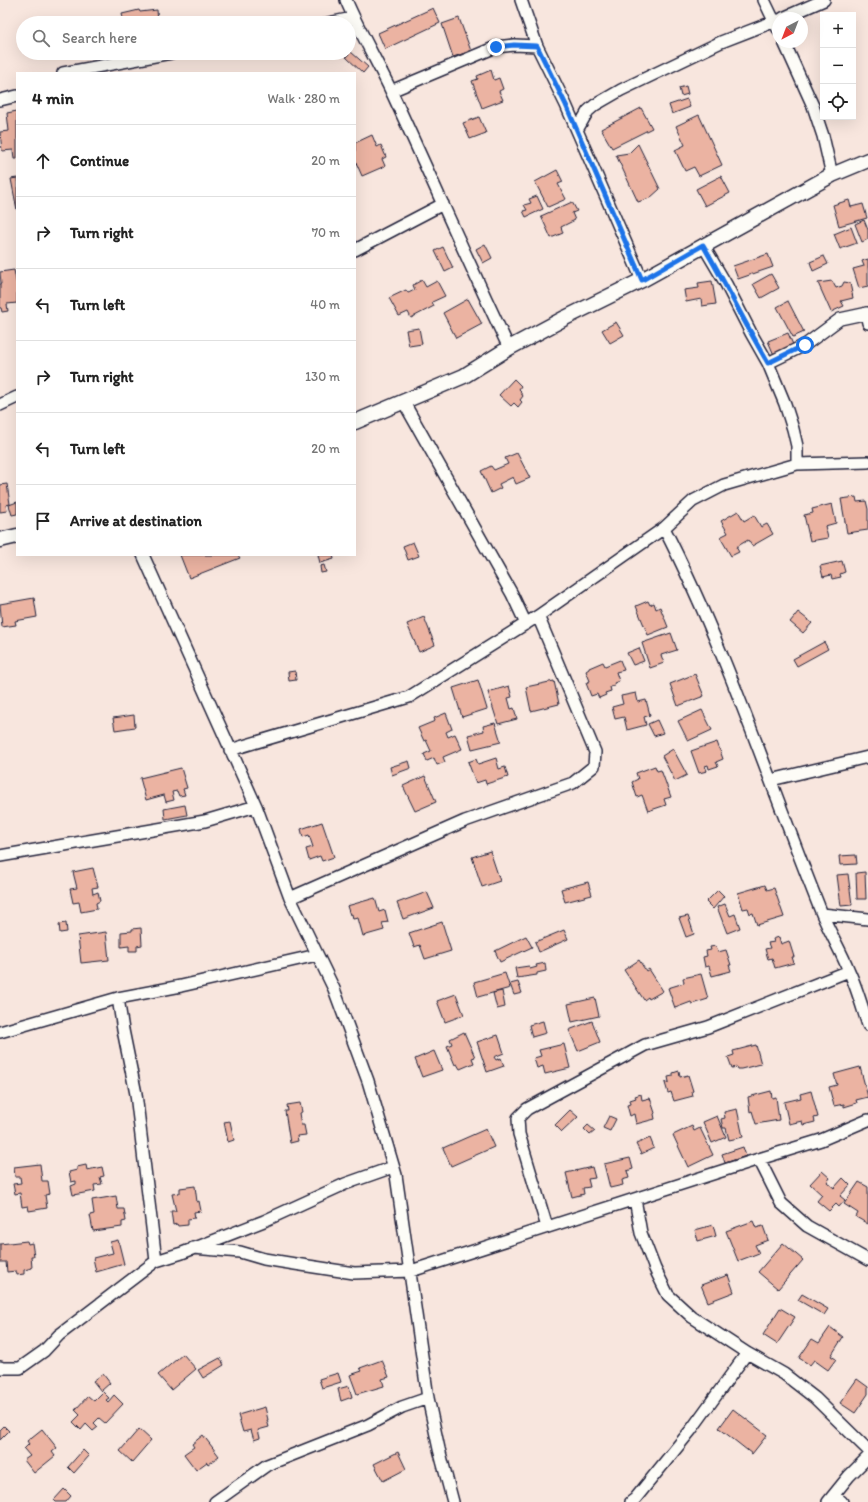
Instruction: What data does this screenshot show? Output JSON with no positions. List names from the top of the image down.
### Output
{
  "north": "bottom left",
  "page": {
    "map_buttons": ["+", "−"],
    "search": "Search here",
    "heading": ["4 min", "Walk · 280 m"],
    "list": [
      ["Continue", "20 m"],
      ["Turn right", "70 m"],
      ["Turn left", "40 m"],
      ["Turn right", "130 m"],
      ["Turn left", "20 m"],
      "Arrive at destination"
    ]
  }
}
